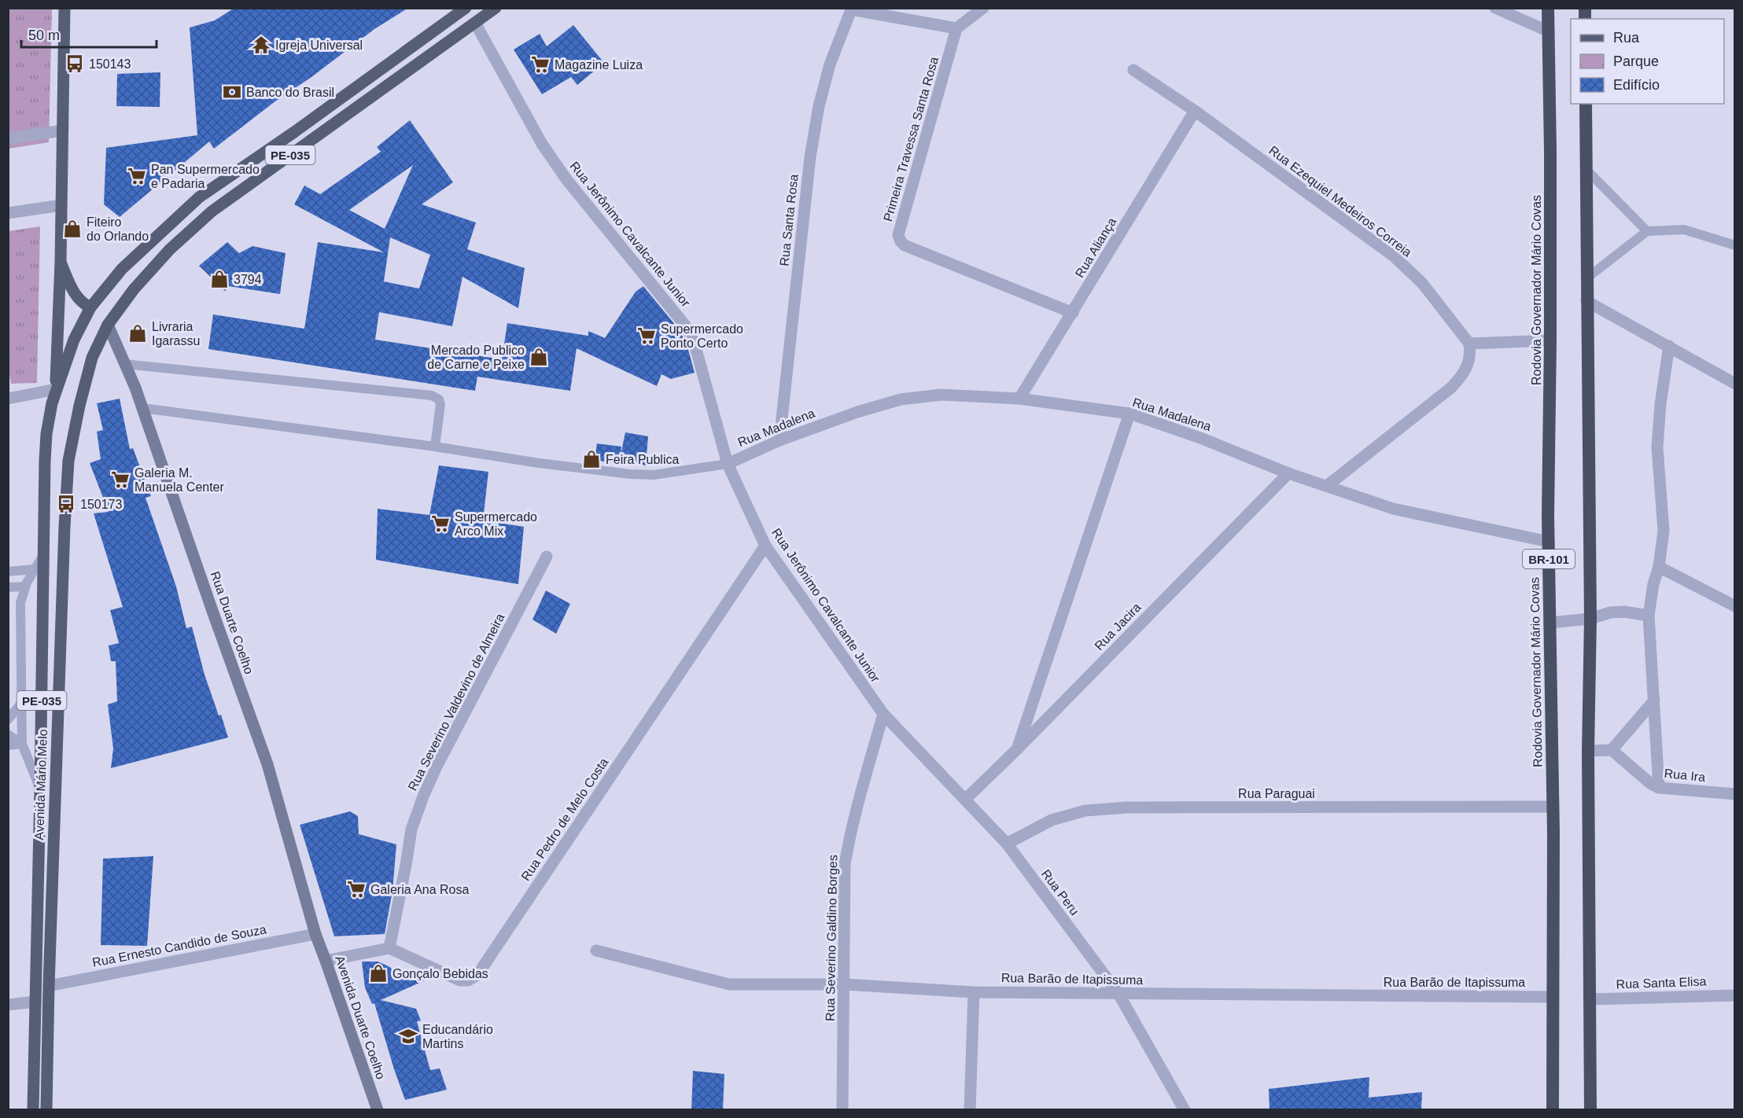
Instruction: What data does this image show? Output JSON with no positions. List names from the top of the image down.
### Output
{
  "streets": {
    "highway": ["Rodovia Governador Mário Covas", "BR-101"],
    "main road": [
      "PE-035",
      "Rua Duarte Coelho",
      "Avenida Mário Melo",
      "Avenida Duarte Coelho"
    ],
    "street": [
      "Primeira Travessa Santa Rosa",
      "Rua Ezequiel Medeiros Correia",
      "Rua Santa Rosa",
      "Rua Jerônimo Cavalcante Junior",
      "Rua Aliança",
      "Rua Madalena",
      "Rua Jacira",
      "Rua Severino Valdevino de Almeira",
      "Rua Ira",
      "Rua Paraguai",
      "Rua Pedro de Melo Costa",
      "Rua Peru",
      "Rua Severino Galdino Borges",
      "Rua Ernesto Candido de Souza",
      "Rua Barão de Itapissuma",
      "Rua Santa Elisa"
    ]
  },
  "crossings": [
    ["Primeira Travessa Santa Rosa", "Rua Aliança"],
    ["PE-035", "Rua Jerônimo Cavalcante Junior"],
    ["PE-035", "Rua Duarte Coelho"],
    ["PE-035", "Avenida Mário Melo"],
    ["Rua Ezequiel Medeiros Correia", "Rua Aliança"],
    ["Rua Santa Rosa", "Rua Madalena"],
    ["Rua Jerônimo Cavalcante Junior", "Rua Madalena"],
    ["Rua Jerônimo Cavalcante Junior", "Rua Pedro de Melo Costa"],
    ["Rua Jerônimo Cavalcante Junior", "Rua Peru"],
    ["Rua Jerônimo Cavalcante Junior", "Rua Severino Galdino Borges"],
    ["Rua Aliança", "Rua Madalena"],
    ["Rodovia Governador Mário Covas", "Rua Madalena"],
    ["Rodovia Governador Mário Covas", "Rua Paraguai"],
    ["Rodovia Governador Mário Covas", "Rua Barão de Itapissuma"],
    ["Rua Madalena", "Rua Jacira"],
    ["BR-101", "Rua Santa Elisa"],
    ["Rua Duarte Coelho", "Avenida Mário Melo"],
    ["Rua Duarte Coelho", "Rua Ernesto Candido de Souza"],
    ["Rua Duarte Coelho", "Avenida Duarte Coelho"],
    ["Rua Jacira", "Rua Peru"],
    ["Rua Severino Valdevino de Almeira", "Rua Pedro de Melo Costa"],
    ["Avenida Mário Melo", "Rua Ernesto Candido de Souza"],
    ["Rua Paraguai", "Rua Peru"],
    ["Rua Peru", "Rua Severino Galdino Borges"],
    ["Rua Peru", "Rua Barão de Itapissuma"],
    ["Rua Severino Galdino Borges", "Rua Barão de Itapissuma"],
    ["Rua Ernesto Candido de Souza", "Avenida Duarte Coelho"]
  ],
  "places": {
    "temple": ["Igreja Universal"],
    "bus stop": ["150143", "150173"],
    "supermarket": [
      "Magazine Luiza",
      "Pan Supermercado e Padaria",
      "Supermercado Ponto Certo",
      "Galeria M. Manuela Center",
      "Supermercado Arco Mix",
      "Galeria Ana Rosa"
    ],
    "bank": ["Banco do Brasil"],
    "shop": [
      "Fiteiro do Orlando",
      "3794",
      "Livraria Igarassu",
      "Mercado Publico de Carne e Peixe",
      "Feira Publica",
      "Gonçalo Bebidas"
    ],
    "school or university": ["Educandário Martins"]
  },
  "legend": ["Rua", "Parque", "Edifício"],
  "scale_bar": "50 m"
}
